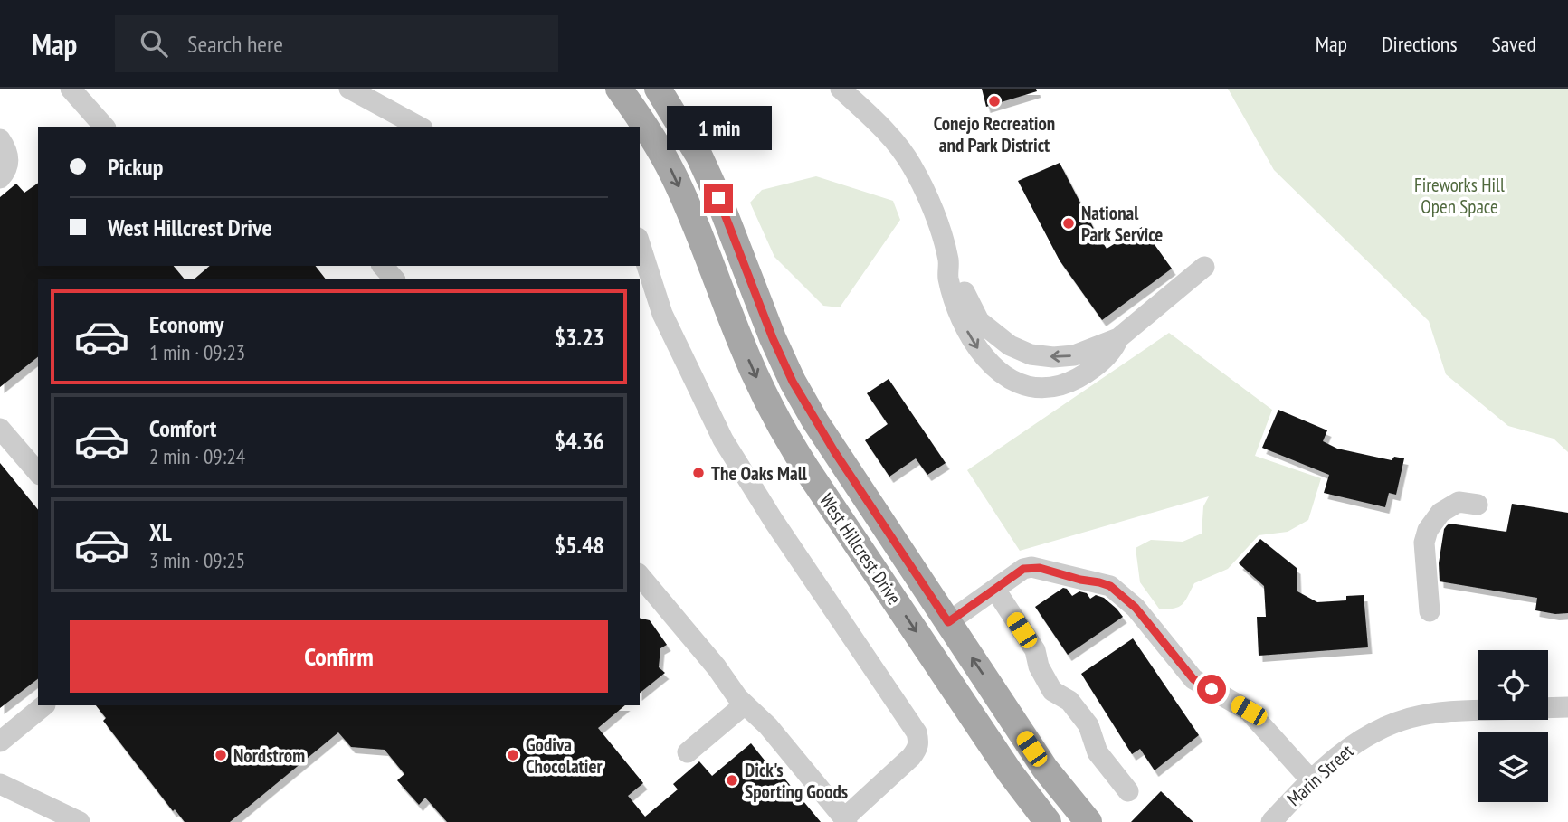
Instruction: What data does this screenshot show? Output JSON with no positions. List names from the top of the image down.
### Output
{
  "streets": {
    "main road": ["West Hillcrest Drive"],
    "street": ["Marin Street"]
  },
  "parks": ["Fireworks Hill Open Space"],
  "places": [
    "Conejo Recreation and Park District",
    "National Park Service",
    "The Oaks Mall",
    "Nordstrom",
    "Godiva Chocolatier",
    "Dick's Sporting Goods"
  ],
  "page": {
    "header": "Map",
    "search": "Search here",
    "nav": ["Map", "Directions", "Saved"],
    "bubble": "1 min",
    "banner": ["Pickup", "West Hillcrest Drive"],
    "list": [
      {
        "name": "Economy",
        "note": "1 min · 09:23",
        "value": "$3.23"
      },
      {
        "name": "Comfort",
        "note": "2 min · 09:24",
        "value": "$4.36"
      },
      {
        "name": "XL",
        "note": "3 min · 09:25",
        "value": "$5.48"
      }
    ],
    "buttons": "Confirm"
  }
}
